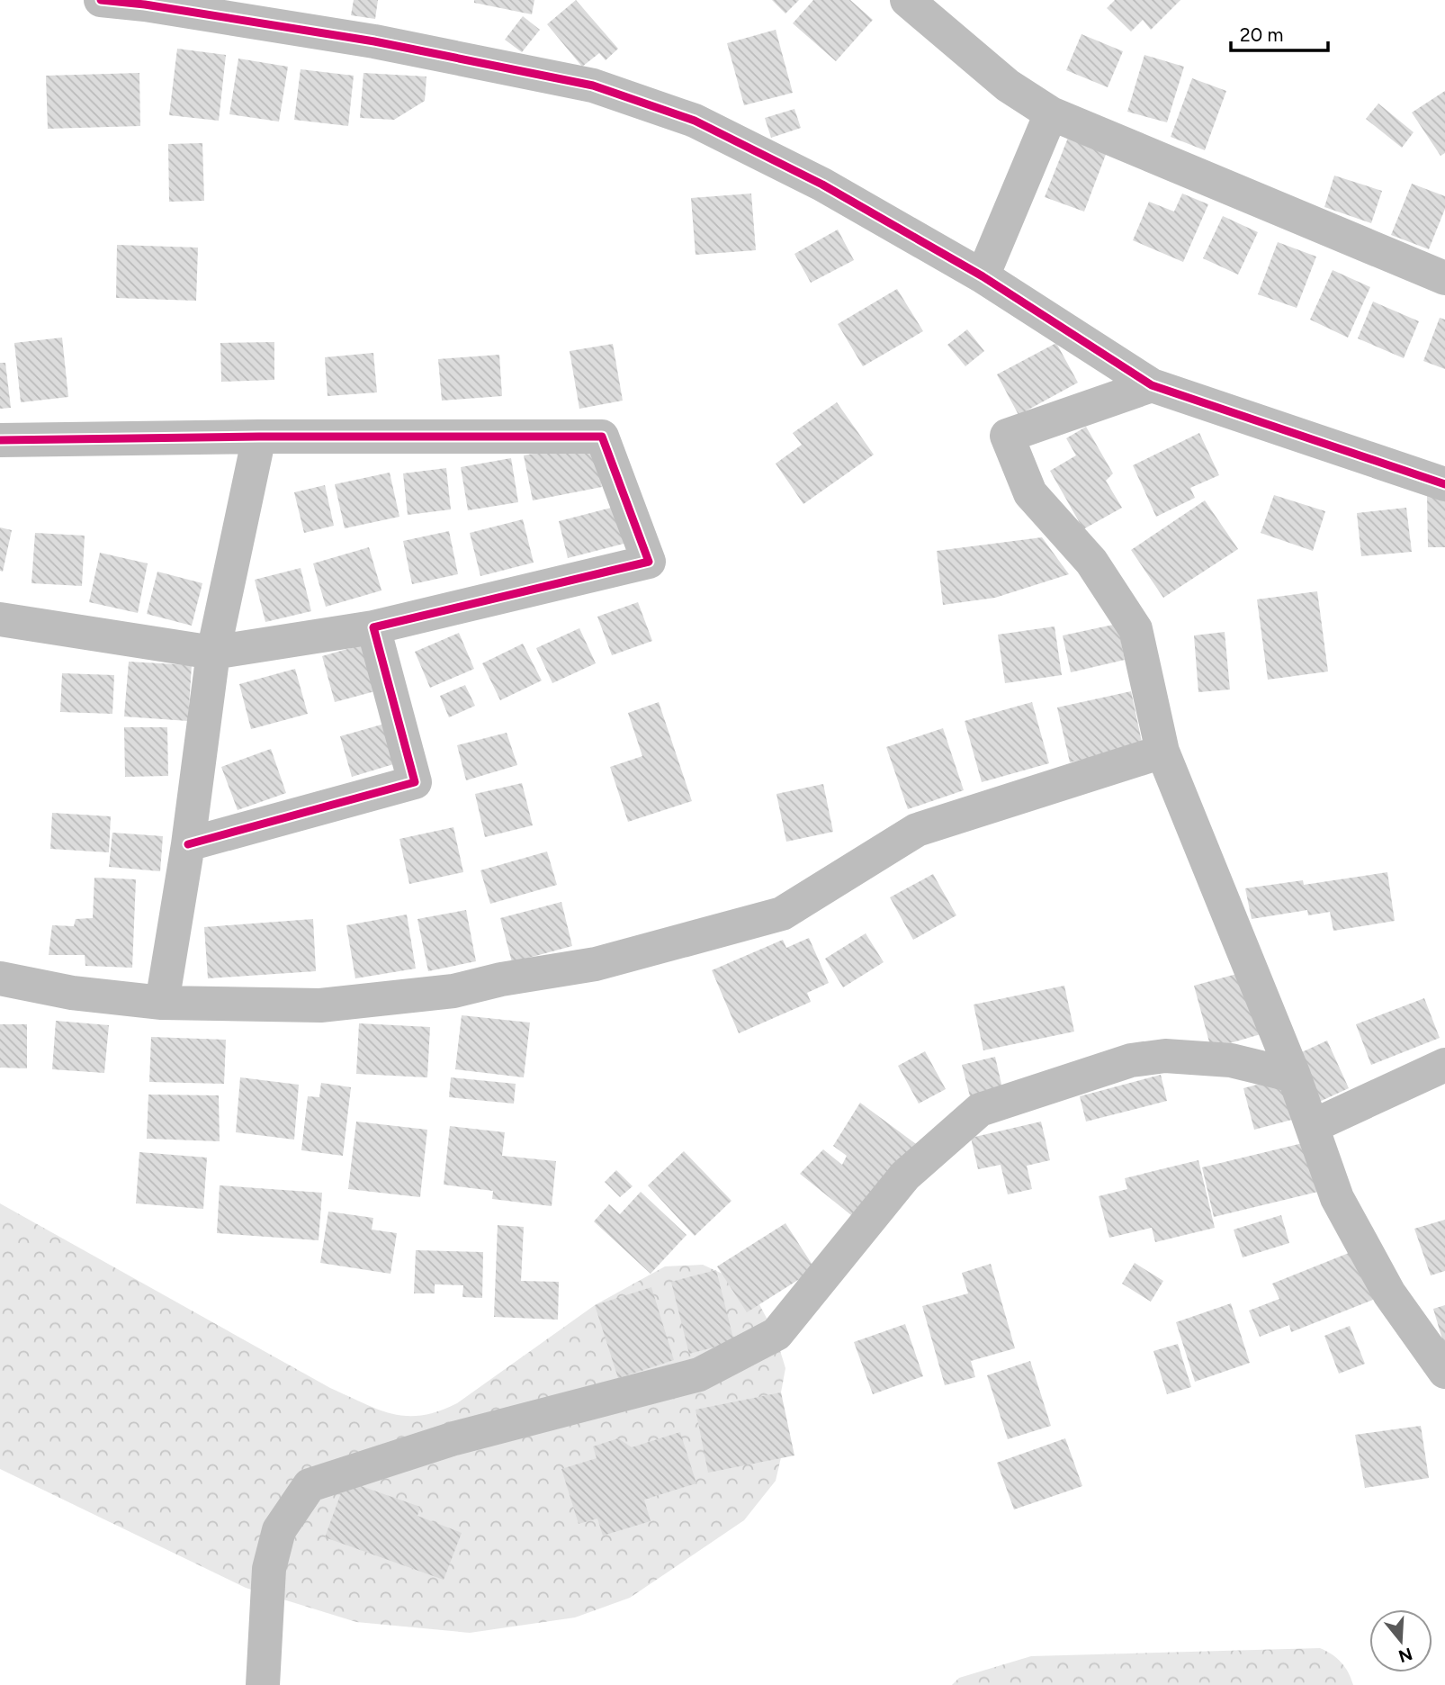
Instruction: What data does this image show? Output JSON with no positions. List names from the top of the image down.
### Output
{
  "scale_bar": "20 m",
  "north": "bottom"
}
